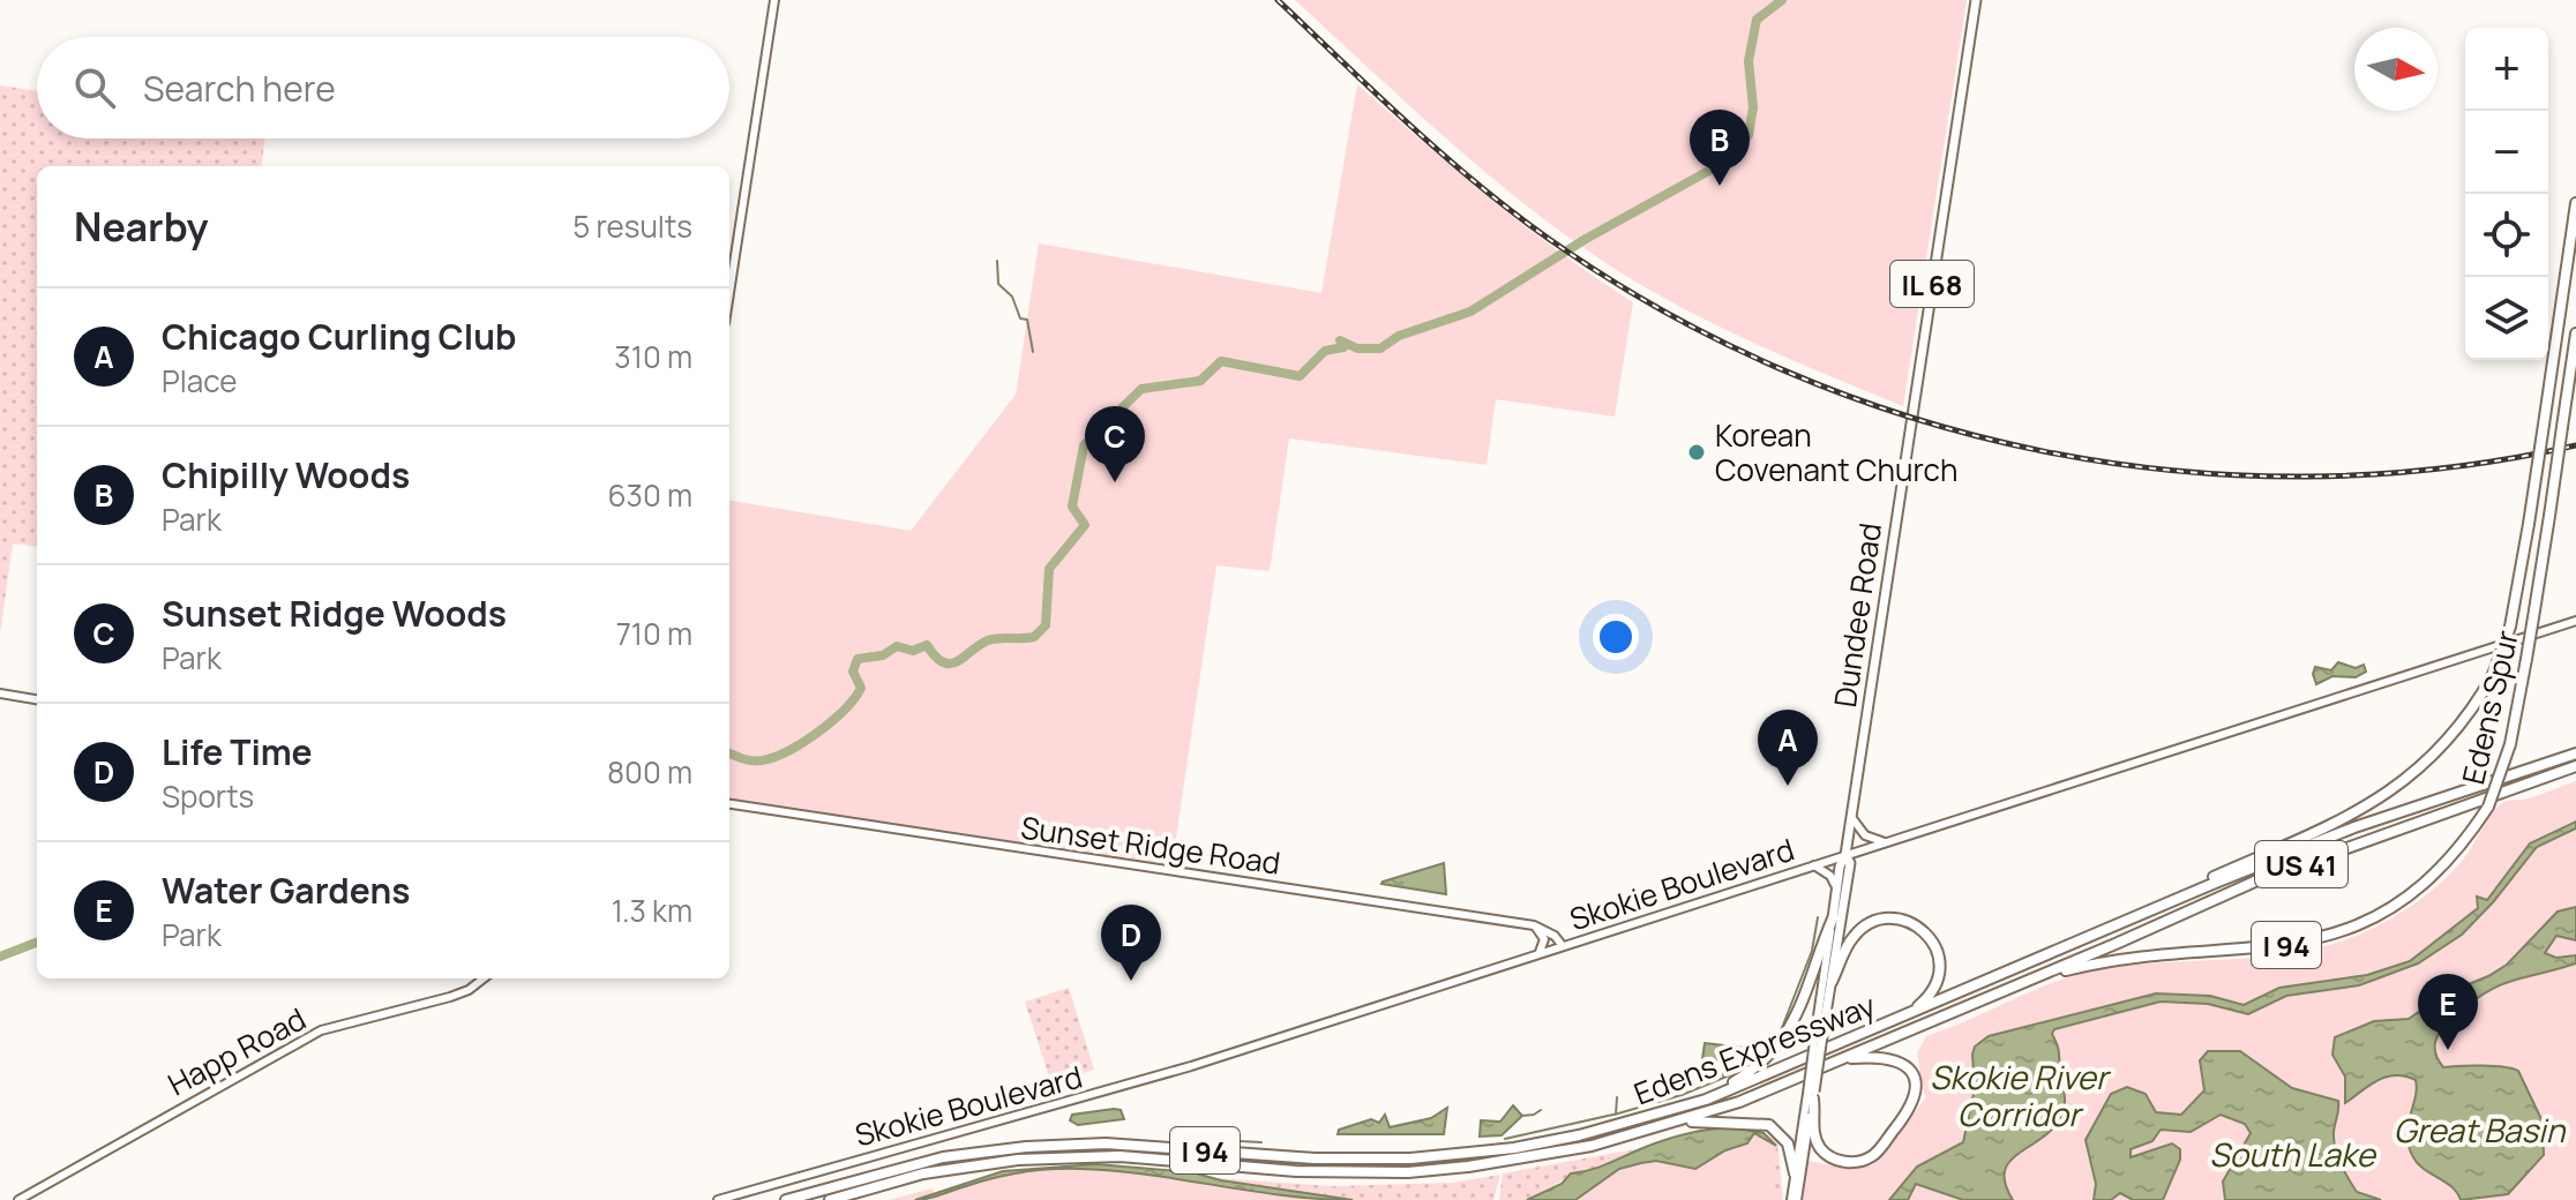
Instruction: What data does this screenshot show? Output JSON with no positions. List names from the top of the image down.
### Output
{
  "streets": {
    "highway": [
      "Edens Spur",
      "US 41",
      "I 94",
      "Edens Expressway"
    ],
    "main road": [
      "IL 68",
      "Dundee Road",
      "Sunset Ridge Road",
      "Skokie Boulevard",
      "Happ Road"
    ]
  },
  "crossings": [
    ["Dundee Road", "Skokie Boulevard"],
    ["Edens Spur", "US 41"],
    ["Edens Spur", "Edens Expressway"],
    ["Sunset Ridge Road", "Skokie Boulevard"],
    ["US 41", "Edens Expressway"]
  ],
  "water": ["Skokie River Corridor", "Great Basin", "South Lake"],
  "places": ["Korean Covenant Church"],
  "north": "right",
  "page": {
    "map_buttons": ["+", "−"],
    "search": "Search here",
    "pins": [
      "B",
      "C",
      "A",
      "D",
      "E"
    ],
    "heading": ["Nearby", "5 results"],
    "list": [
      {
        "mark": "A",
        "name": "Chicago Curling Club",
        "note": "Place",
        "value": "310 m"
      },
      {
        "mark": "B",
        "name": "Chipilly Woods",
        "note": "Park",
        "value": "630 m"
      },
      {
        "mark": "C",
        "name": "Sunset Ridge Woods",
        "note": "Park",
        "value": "710 m"
      },
      {
        "mark": "D",
        "name": "Life Time",
        "note": "Sports",
        "value": "800 m"
      },
      {
        "mark": "E",
        "name": "Water Gardens",
        "note": "Park",
        "value": "1.3 km"
      }
    ]
  }
}
